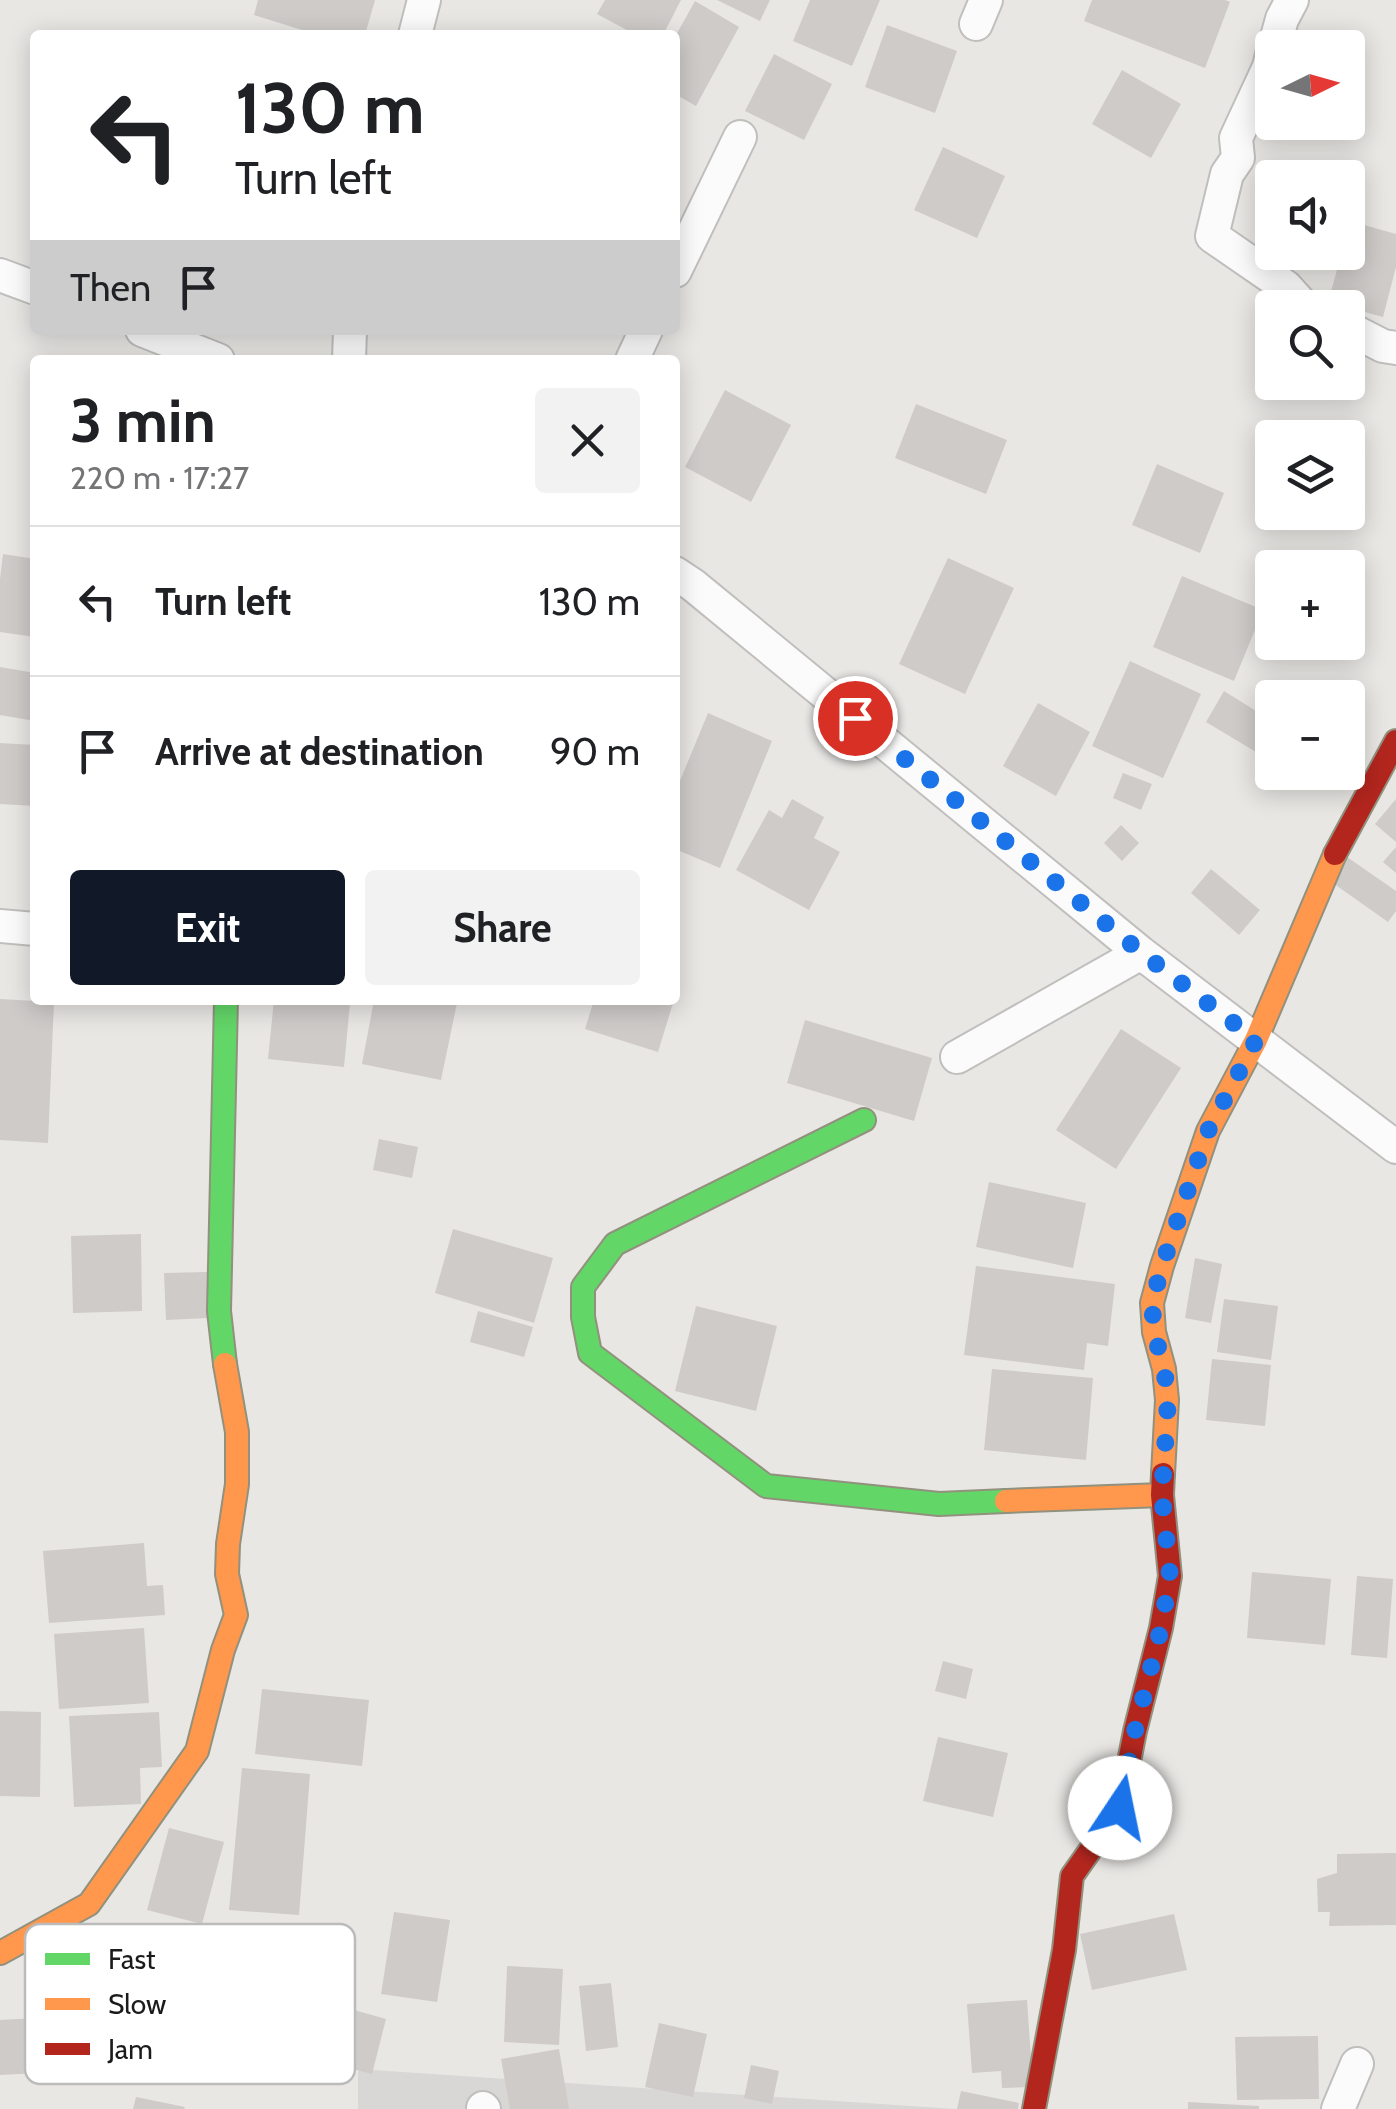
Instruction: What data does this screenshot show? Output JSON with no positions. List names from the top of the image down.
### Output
{
  "legend": ["Fast", "Slow", "Jam"],
  "north": "right",
  "page": {
    "map_buttons": ["+", "−"],
    "turn": ["130 m", "Turn left"],
    "then": "Then",
    "heading": ["3 min", "220 m · 17:27"],
    "list": [
      {
        "name": "Turn left",
        "value": "130 m"
      },
      {
        "name": "Arrive at destination",
        "value": "90 m"
      }
    ],
    "buttons": ["Exit", "Share"]
  }
}
